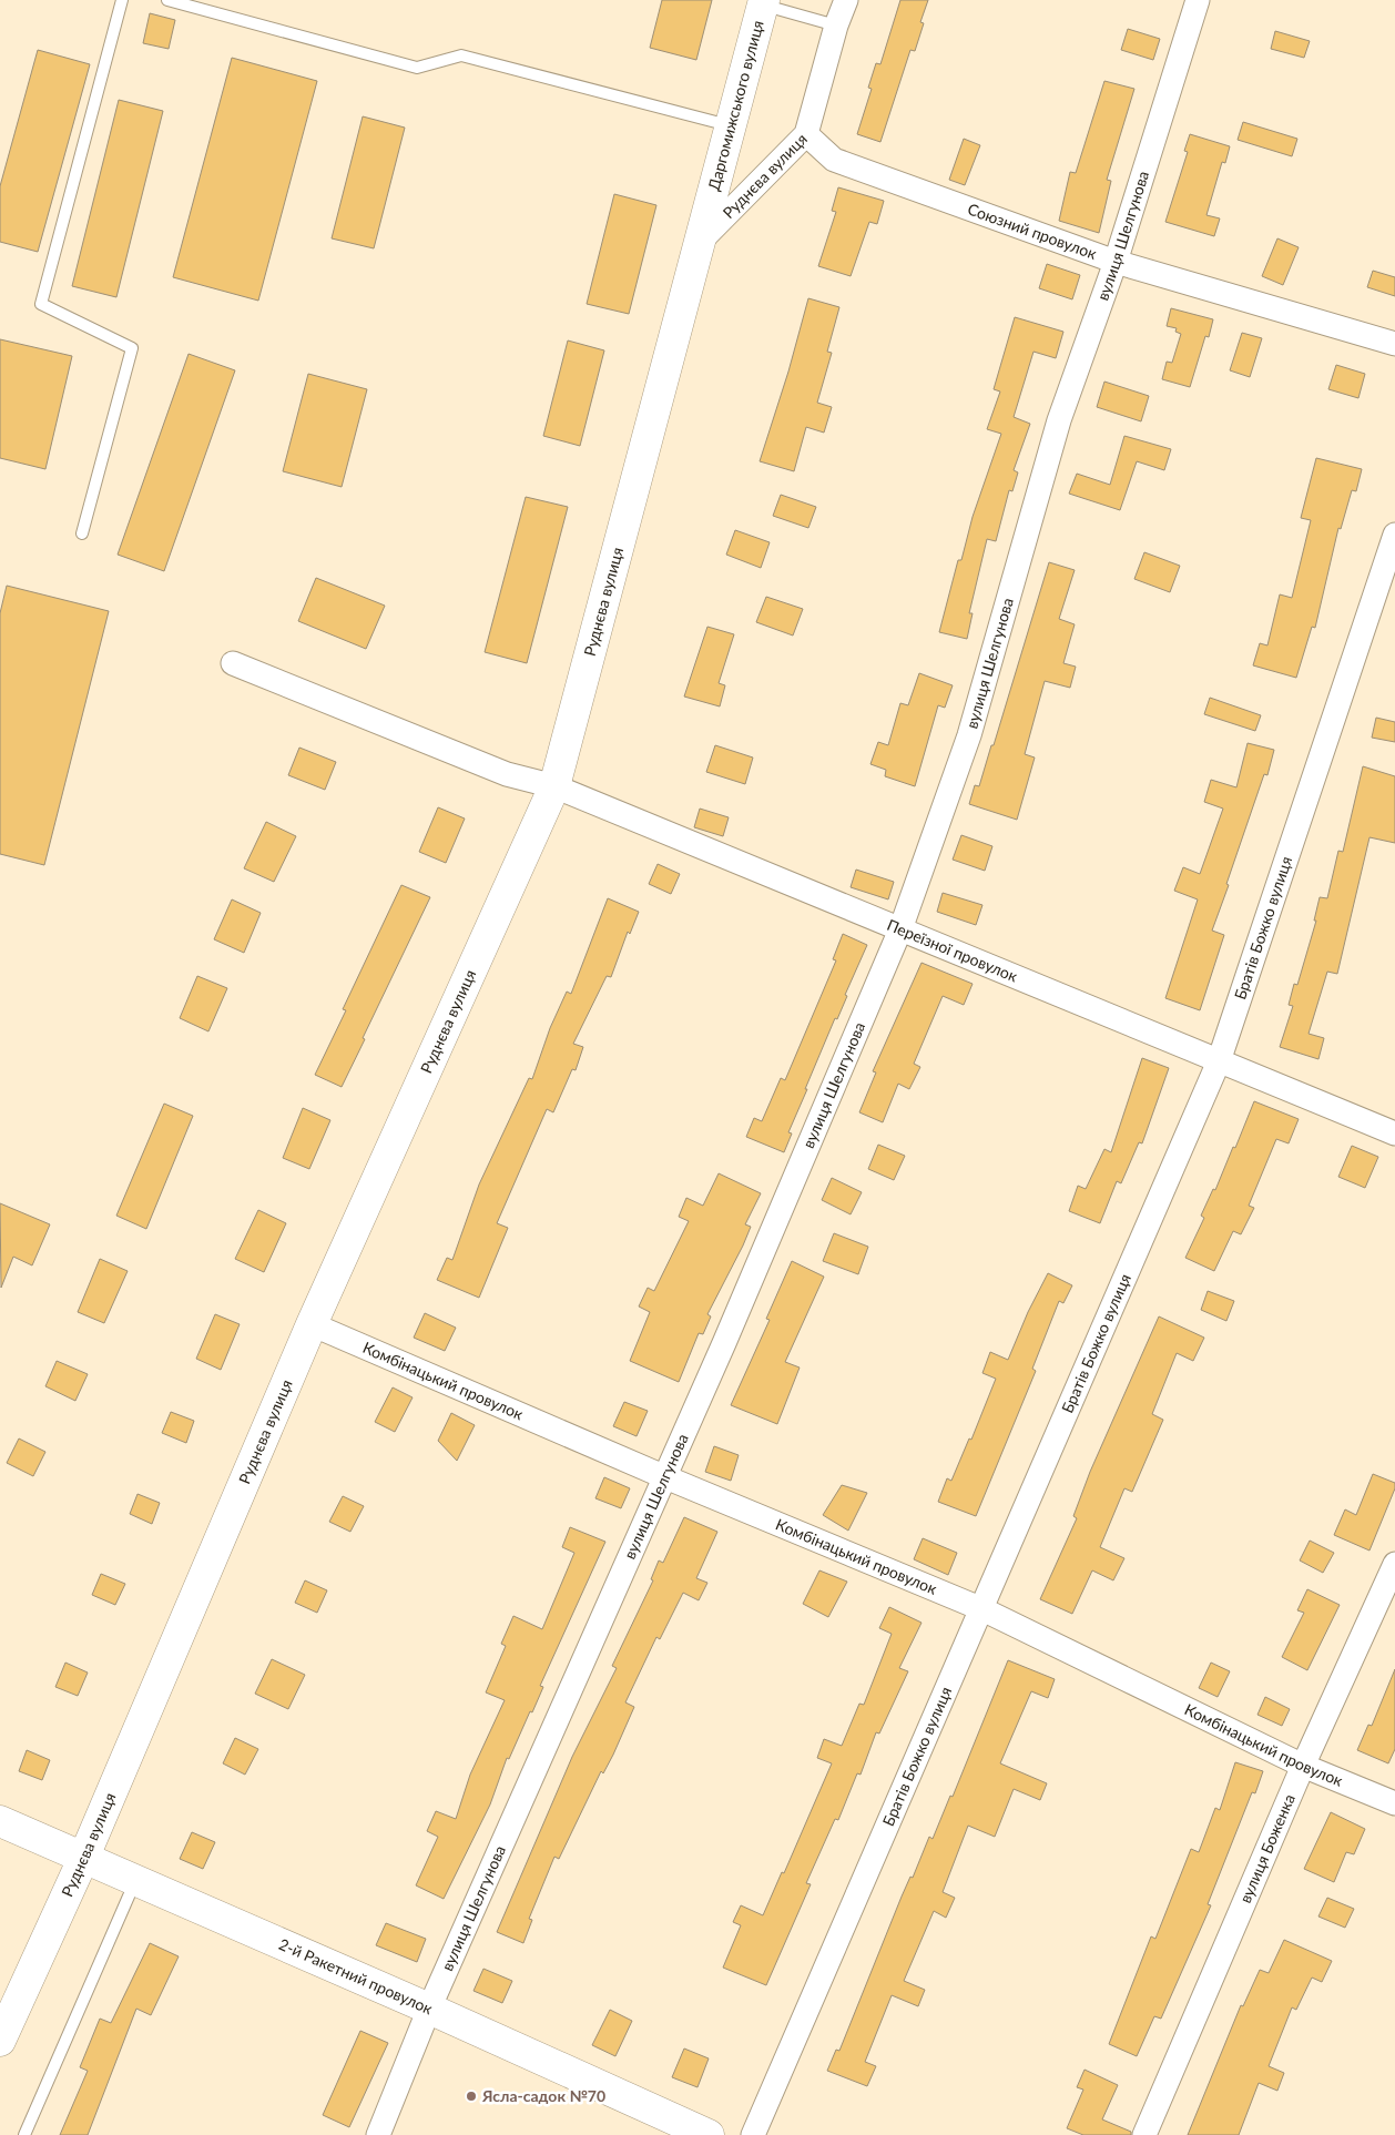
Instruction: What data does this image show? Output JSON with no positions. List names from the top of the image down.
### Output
{
  "streets": {
    "street": [
      "Даргомижського вулиця",
      "Руднєва вулиця",
      "Союзний провулок",
      "вулиця Шелгунова",
      "Братів Божко вулиця",
      "Переїзної провулок",
      "Комбінацький провулок",
      "вулиця Боженка",
      "2-й Ракетний провулок"
    ]
  },
  "crossings": [
    ["Даргомижського вулиця", "Руднєва вулиця"],
    ["Руднєва вулиця", "Союзний провулок"],
    ["Руднєва вулиця", "Переїзної провулок"],
    ["Руднєва вулиця", "Комбінацький провулок"],
    ["Руднєва вулиця", "2-й Ракетний провулок"],
    ["Союзний провулок", "вулиця Шелгунова"],
    ["вулиця Шелгунова", "Переїзної провулок"],
    ["вулиця Шелгунова", "Комбінацький провулок"],
    ["вулиця Шелгунова", "2-й Ракетний провулок"],
    ["Братів Божко вулиця", "Переїзної провулок"],
    ["Братів Божко вулиця", "Комбінацький провулок"],
    ["Комбінацький провулок", "вулиця Боженка"]
  ],
  "places": ["Ясла-садок №70"]
}
